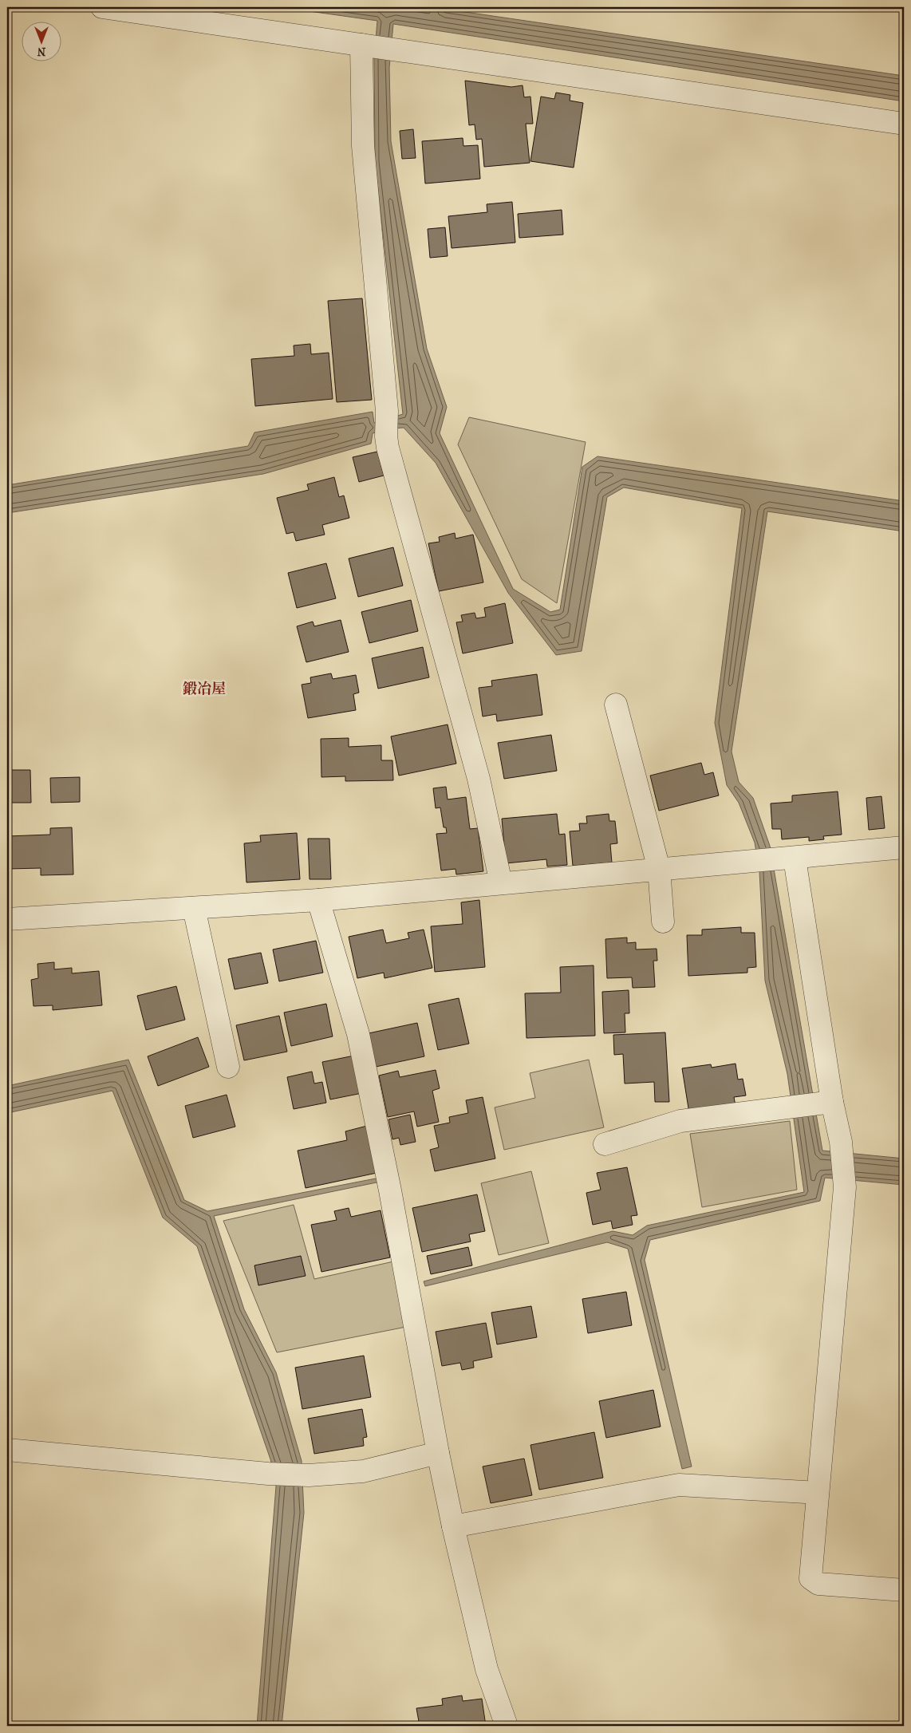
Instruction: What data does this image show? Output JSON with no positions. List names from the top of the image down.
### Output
{
  "districts": ["鍛冶屋"],
  "north": "bottom"
}
